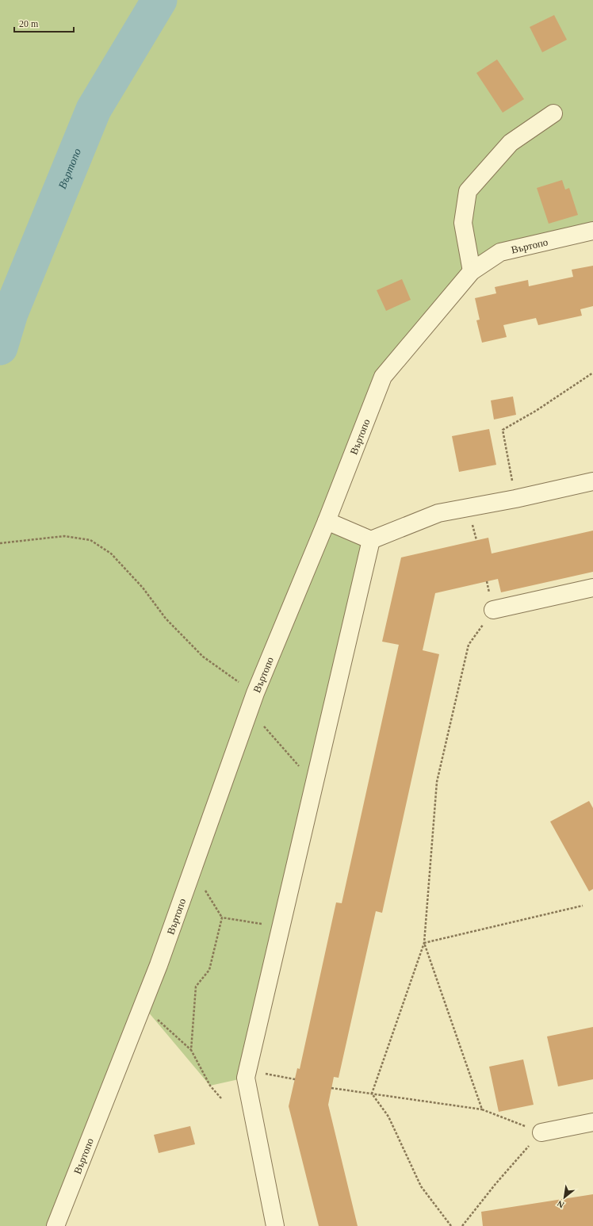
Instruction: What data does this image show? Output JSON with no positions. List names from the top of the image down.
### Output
{
  "streets": {
    "street": ["Въртопо"]
  },
  "water": ["Въртопо"],
  "scale_bar": "20 m",
  "north": "bottom left"
}
